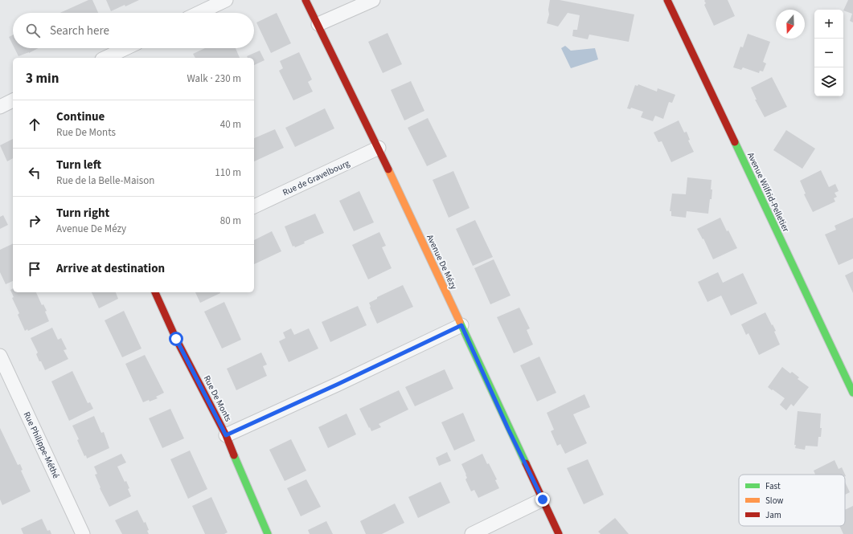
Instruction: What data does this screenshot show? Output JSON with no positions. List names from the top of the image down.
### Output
{
  "streets": {
    "street": [
      "Rue de Gravelbourg",
      "Avenue Wilfrid-Pelletier",
      "Avenue De Mézy",
      "Rue De Monts",
      "Rue Philippe-Méthé"
    ]
  },
  "crossings": [
    ["Rue de Gravelbourg", "Avenue De Mézy"]
  ],
  "legend": ["Fast", "Slow", "Jam"],
  "north": "bottom",
  "page": {
    "map_buttons": ["+", "−"],
    "search": "Search here",
    "heading": ["3 min", "Walk · 230 m"],
    "list": [
      ["Continue", "Rue De Monts", "40 m"],
      ["Turn left", "Rue de la Belle-Maison", "110 m"],
      ["Turn right", "Avenue De Mézy", "80 m"],
      "Arrive at destination"
    ]
  }
}
